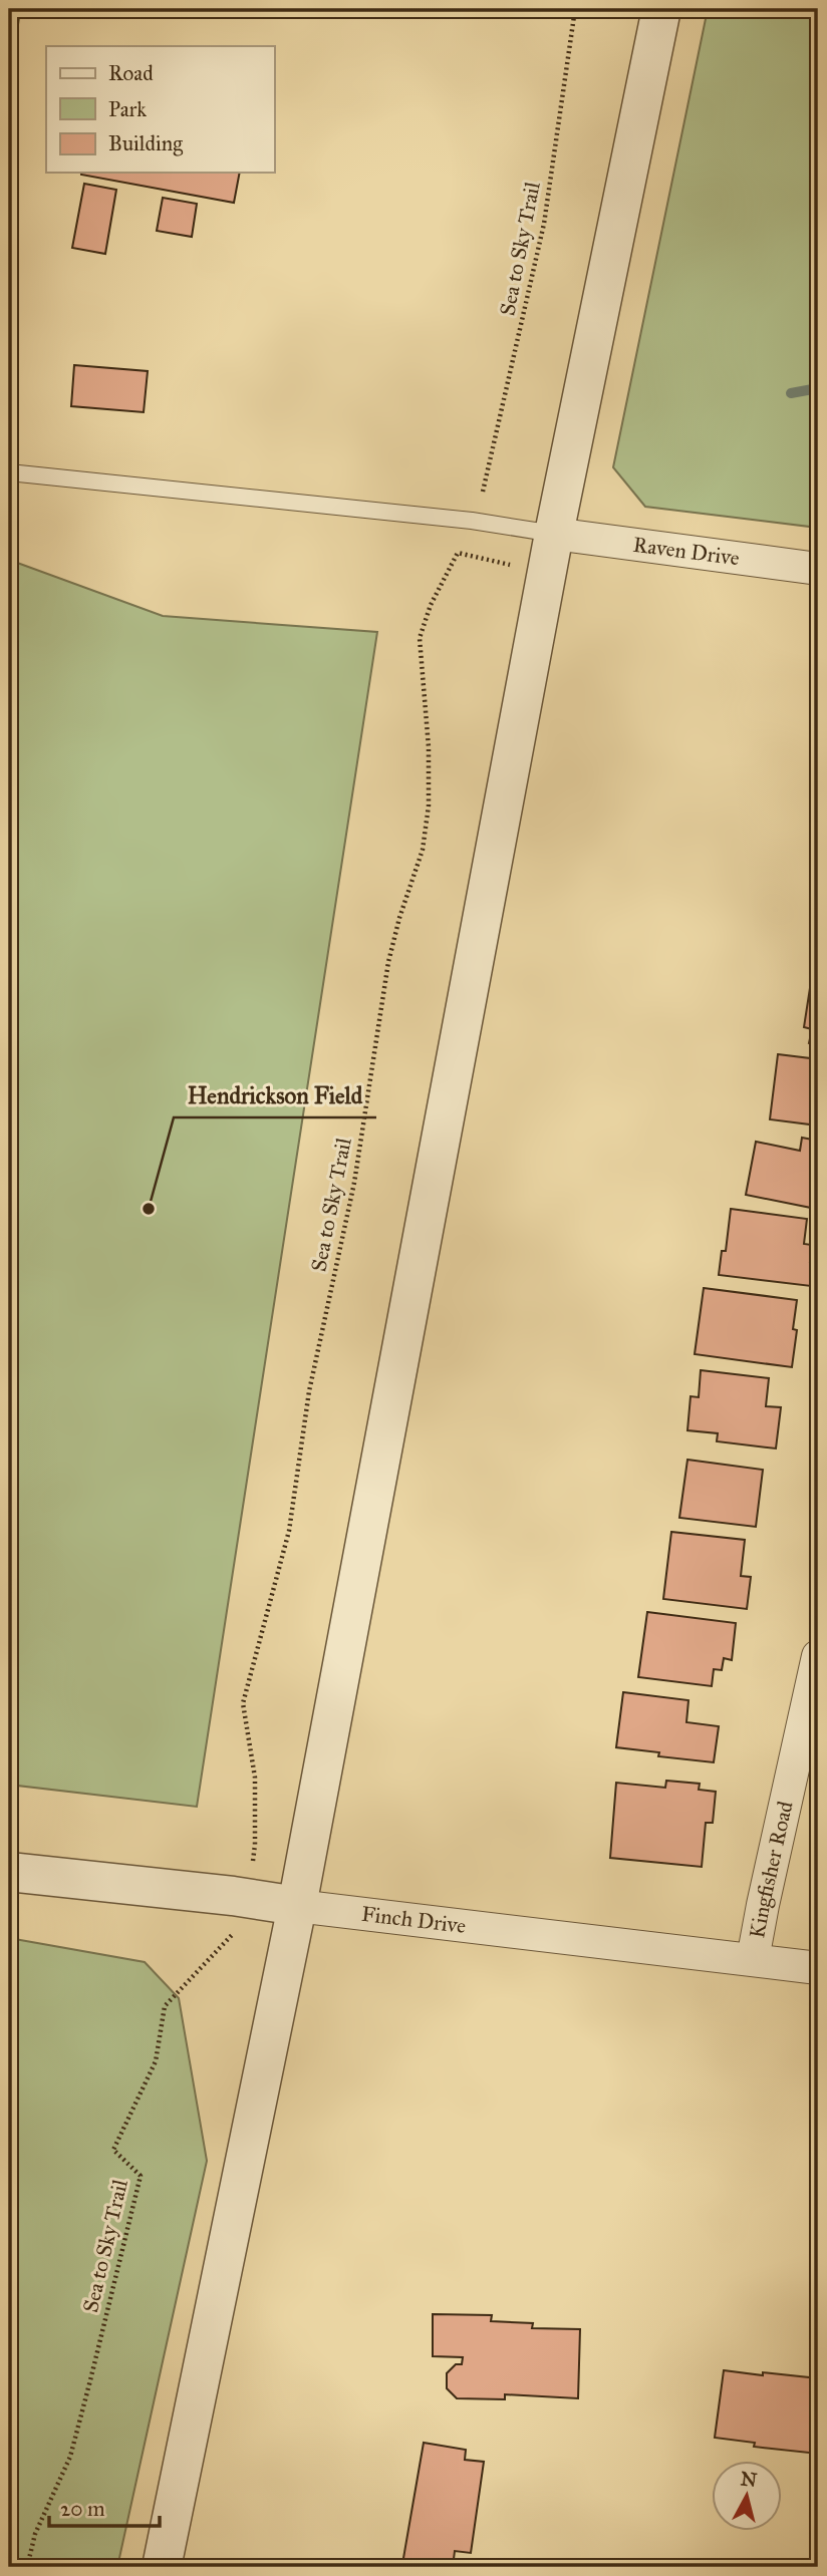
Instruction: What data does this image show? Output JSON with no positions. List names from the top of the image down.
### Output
{
  "streets": {
    "street": ["Raven Drive", "Kingfisher Road", "Finch Drive"],
    "path": ["Sea to Sky Trail"]
  },
  "crossings": [
    ["Kingfisher Road", "Finch Drive"]
  ],
  "places": ["Hendrickson Field"],
  "legend": ["Road", "Park", "Building"],
  "scale_bar": "20 m",
  "north": "top"
}
